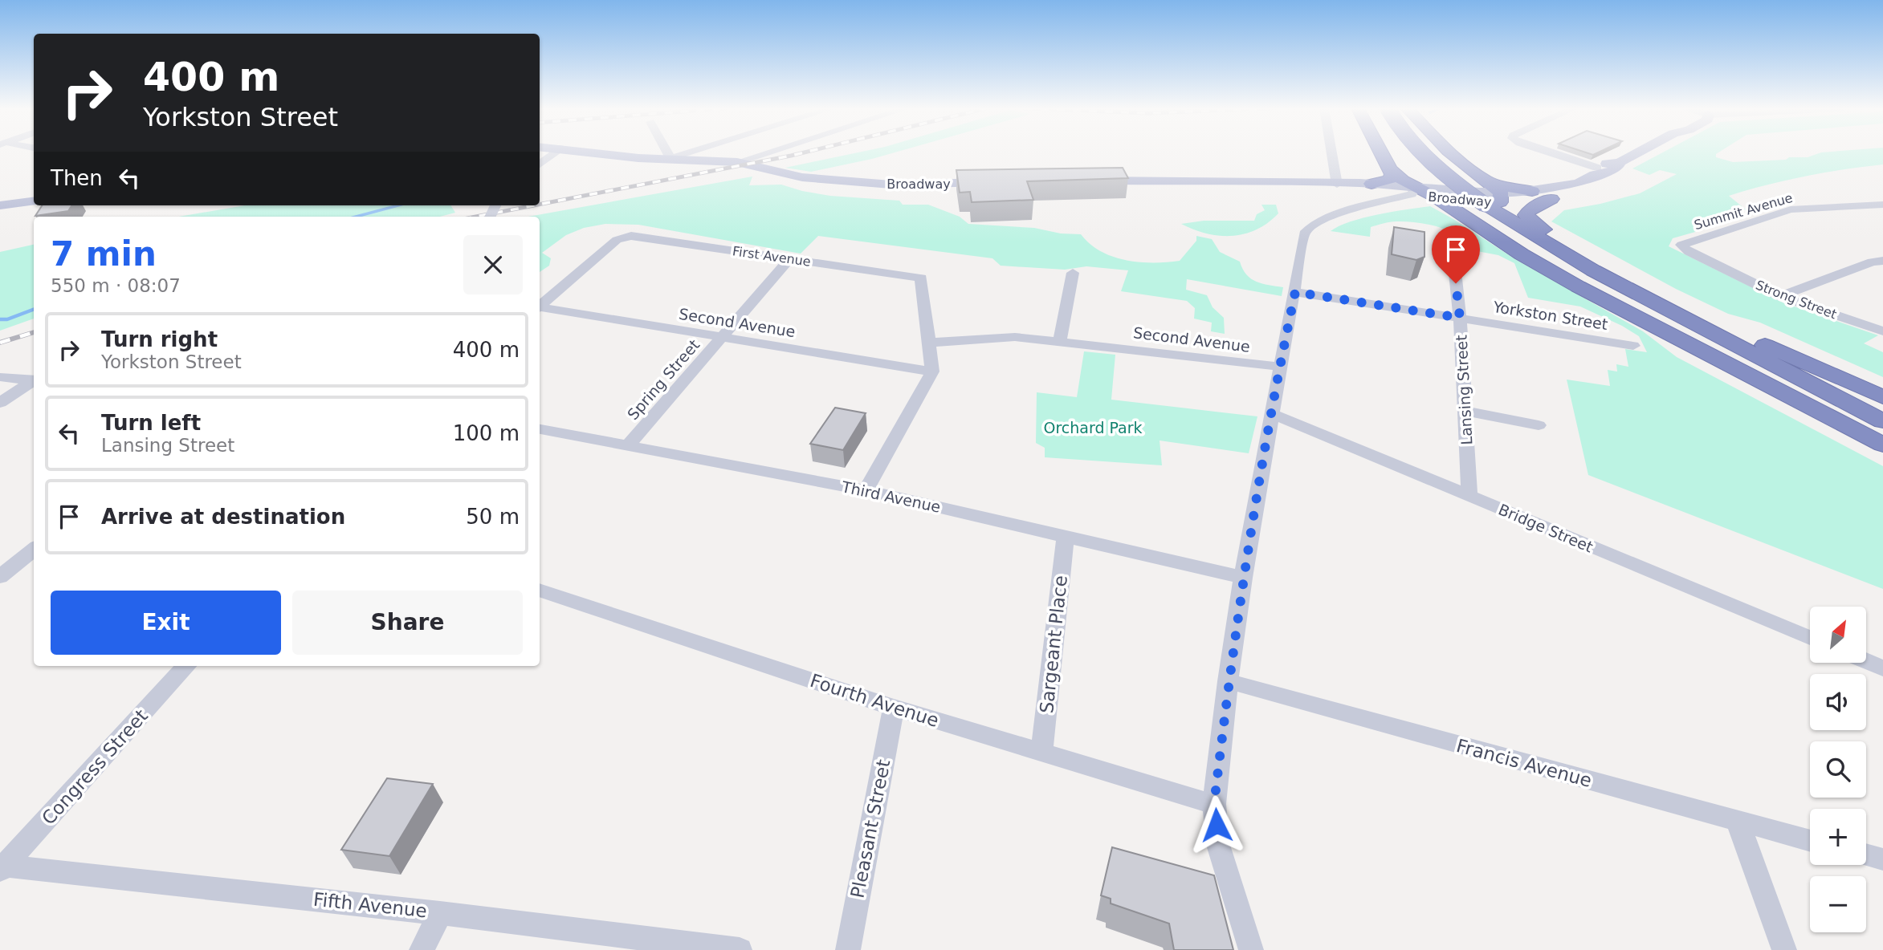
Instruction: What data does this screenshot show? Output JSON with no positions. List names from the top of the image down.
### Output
{
  "streets": {
    "main road": ["Broadway"],
    "street": [
      "Summit Avenue",
      "First Avenue",
      "Strong Street",
      "Yorkston Street",
      "Second Avenue",
      "Spring Street",
      "Lansing Street",
      "Third Avenue",
      "Bridge Street",
      "Sargeant Place",
      "Fourth Avenue",
      "Francis Avenue",
      "Congress Street",
      "Pleasant Street",
      "Fifth Avenue"
    ]
  },
  "crossings": [
    ["Summit Avenue", "Strong Street"],
    ["First Avenue", "Second Avenue"],
    ["First Avenue", "Spring Street"],
    ["Yorkston Street", "Lansing Street"],
    ["Second Avenue", "Spring Street"],
    ["Spring Street", "Third Avenue"],
    ["Lansing Street", "Bridge Street"],
    ["Third Avenue", "Sargeant Place"],
    ["Sargeant Place", "Fourth Avenue"],
    ["Fourth Avenue", "Pleasant Street"],
    ["Congress Street", "Fifth Avenue"]
  ],
  "parks": ["Orchard Park"],
  "north": "top right",
  "page": {
    "turn": ["400 m", "Yorkston Street"],
    "then": "Then",
    "heading": ["7 min", "550 m · 08:07"],
    "list": [
      {
        "name": "Turn right",
        "note": "Yorkston Street",
        "value": "400 m"
      },
      {
        "name": "Turn left",
        "note": "Lansing Street",
        "value": "100 m"
      },
      {
        "name": "Arrive at destination",
        "value": "50 m"
      }
    ],
    "buttons": ["Exit", "Share"],
    "map_buttons": ["+", "−"]
  }
}
